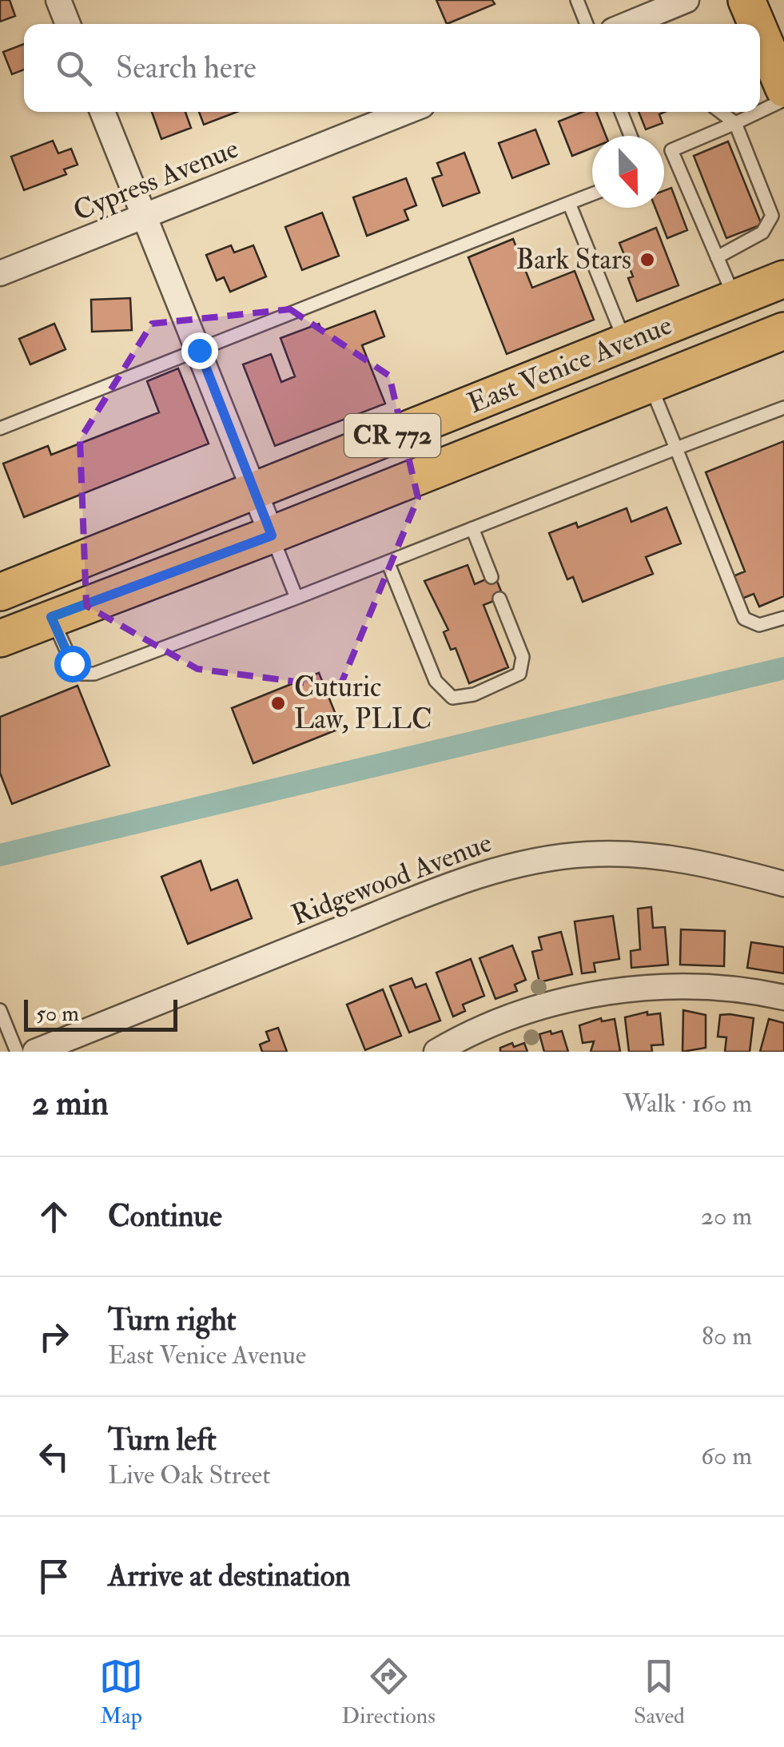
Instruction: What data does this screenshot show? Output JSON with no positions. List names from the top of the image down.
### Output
{
  "streets": {
    "main road": ["East Venice Avenue", "CR 772"],
    "street": ["Cypress Avenue", "Ridgewood Avenue"]
  },
  "places": ["Bark Stars", "Cuturic Law, PLLC"],
  "scale_bar": "50 m",
  "north": "bottom",
  "page": {
    "search": "Search here",
    "scale": "50 m",
    "heading": ["2 min", "Walk · 160 m"],
    "list": [
      ["Continue", "20 m"],
      ["Turn right", "East Venice Avenue", "80 m"],
      ["Turn left", "Live Oak Street", "60 m"],
      "Arrive at destination"
    ],
    "nav": ["Map", "Directions", "Saved"]
  }
}
